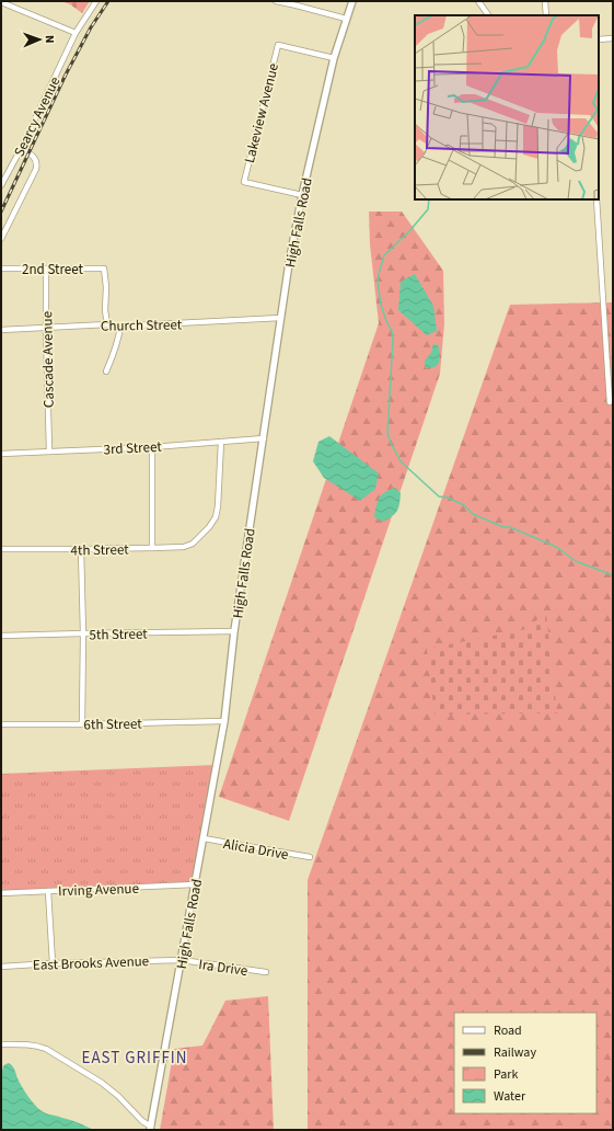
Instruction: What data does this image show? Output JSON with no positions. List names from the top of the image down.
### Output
{
  "streets": {
    "street": [
      "Lakeview Avenue",
      "Searcy Avenue",
      "High Falls Road",
      "2nd Street",
      "Church Street",
      "Cascade Avenue",
      "3rd Street",
      "4th Street",
      "5th Street",
      "6th Street",
      "Alicia Drive",
      "Irving Avenue",
      "East Brooks Avenue",
      "Ira Drive"
    ]
  },
  "crossings": [
    ["Lakeview Avenue", "High Falls Road"],
    ["High Falls Road", "Church Street"],
    ["High Falls Road", "3rd Street"],
    ["High Falls Road", "5th Street"],
    ["High Falls Road", "6th Street"],
    ["High Falls Road", "Alicia Drive"],
    ["High Falls Road", "Irving Avenue"],
    ["High Falls Road", "East Brooks Avenue"],
    ["High Falls Road", "Ira Drive"],
    ["2nd Street", "Church Street"],
    ["2nd Street", "Cascade Avenue"],
    ["Church Street", "Cascade Avenue"],
    ["Cascade Avenue", "3rd Street"],
    ["3rd Street", "4th Street"],
    ["East Brooks Avenue", "Ira Drive"]
  ],
  "districts": ["EAST GRIFFIN"],
  "legend": [
    "Road",
    "Railway",
    "Park",
    "Water"
  ],
  "north": "right"
}
